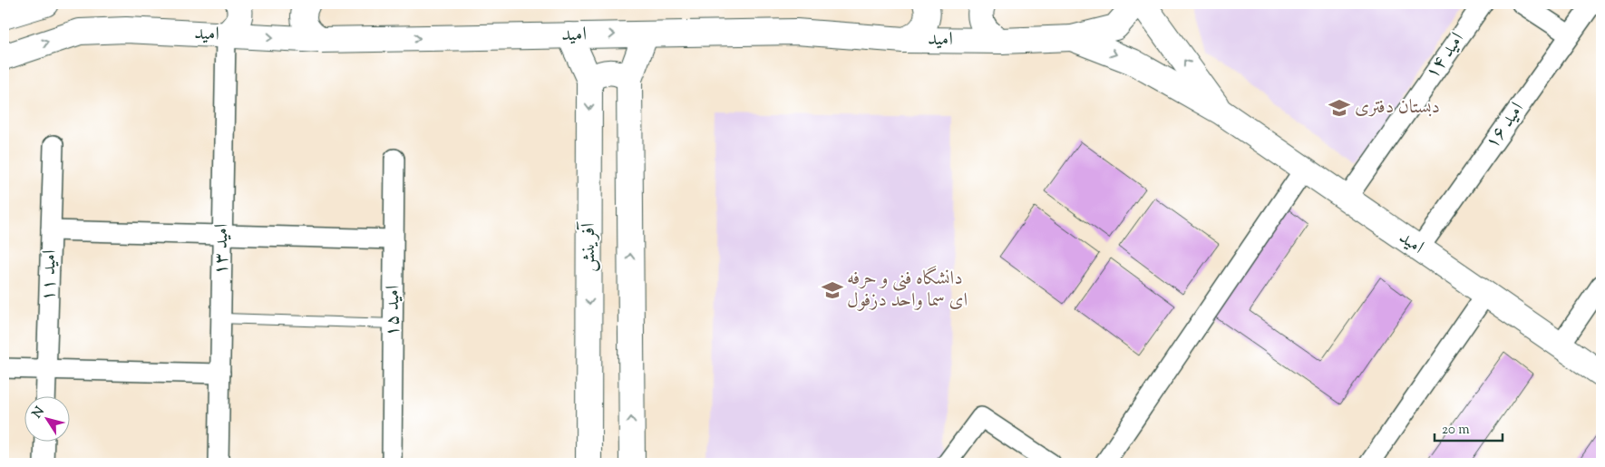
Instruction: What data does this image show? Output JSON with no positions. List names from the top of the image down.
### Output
{
  "streets": {
    "main road": ["امید", "آفرینش"],
    "street": [
      "امید ۱۴",
      "امید ۱۶",
      "امید ۱۳",
      "امید ۱۱",
      "امید ۱۵"
    ]
  },
  "crossings": [
    ["امید", "امید ۱۴"],
    ["امید", "امید ۱۶"],
    ["امید", "آفرینش"],
    ["امید", "امید ۱۳"]
  ],
  "one_way": ["امید"],
  "places": {
    "school or university": ["دبستان دفتری", "دانشگاه فنی و حرفه ای سما واحد دزفول"]
  },
  "scale_bar": "20 m",
  "north": "top left"
}
